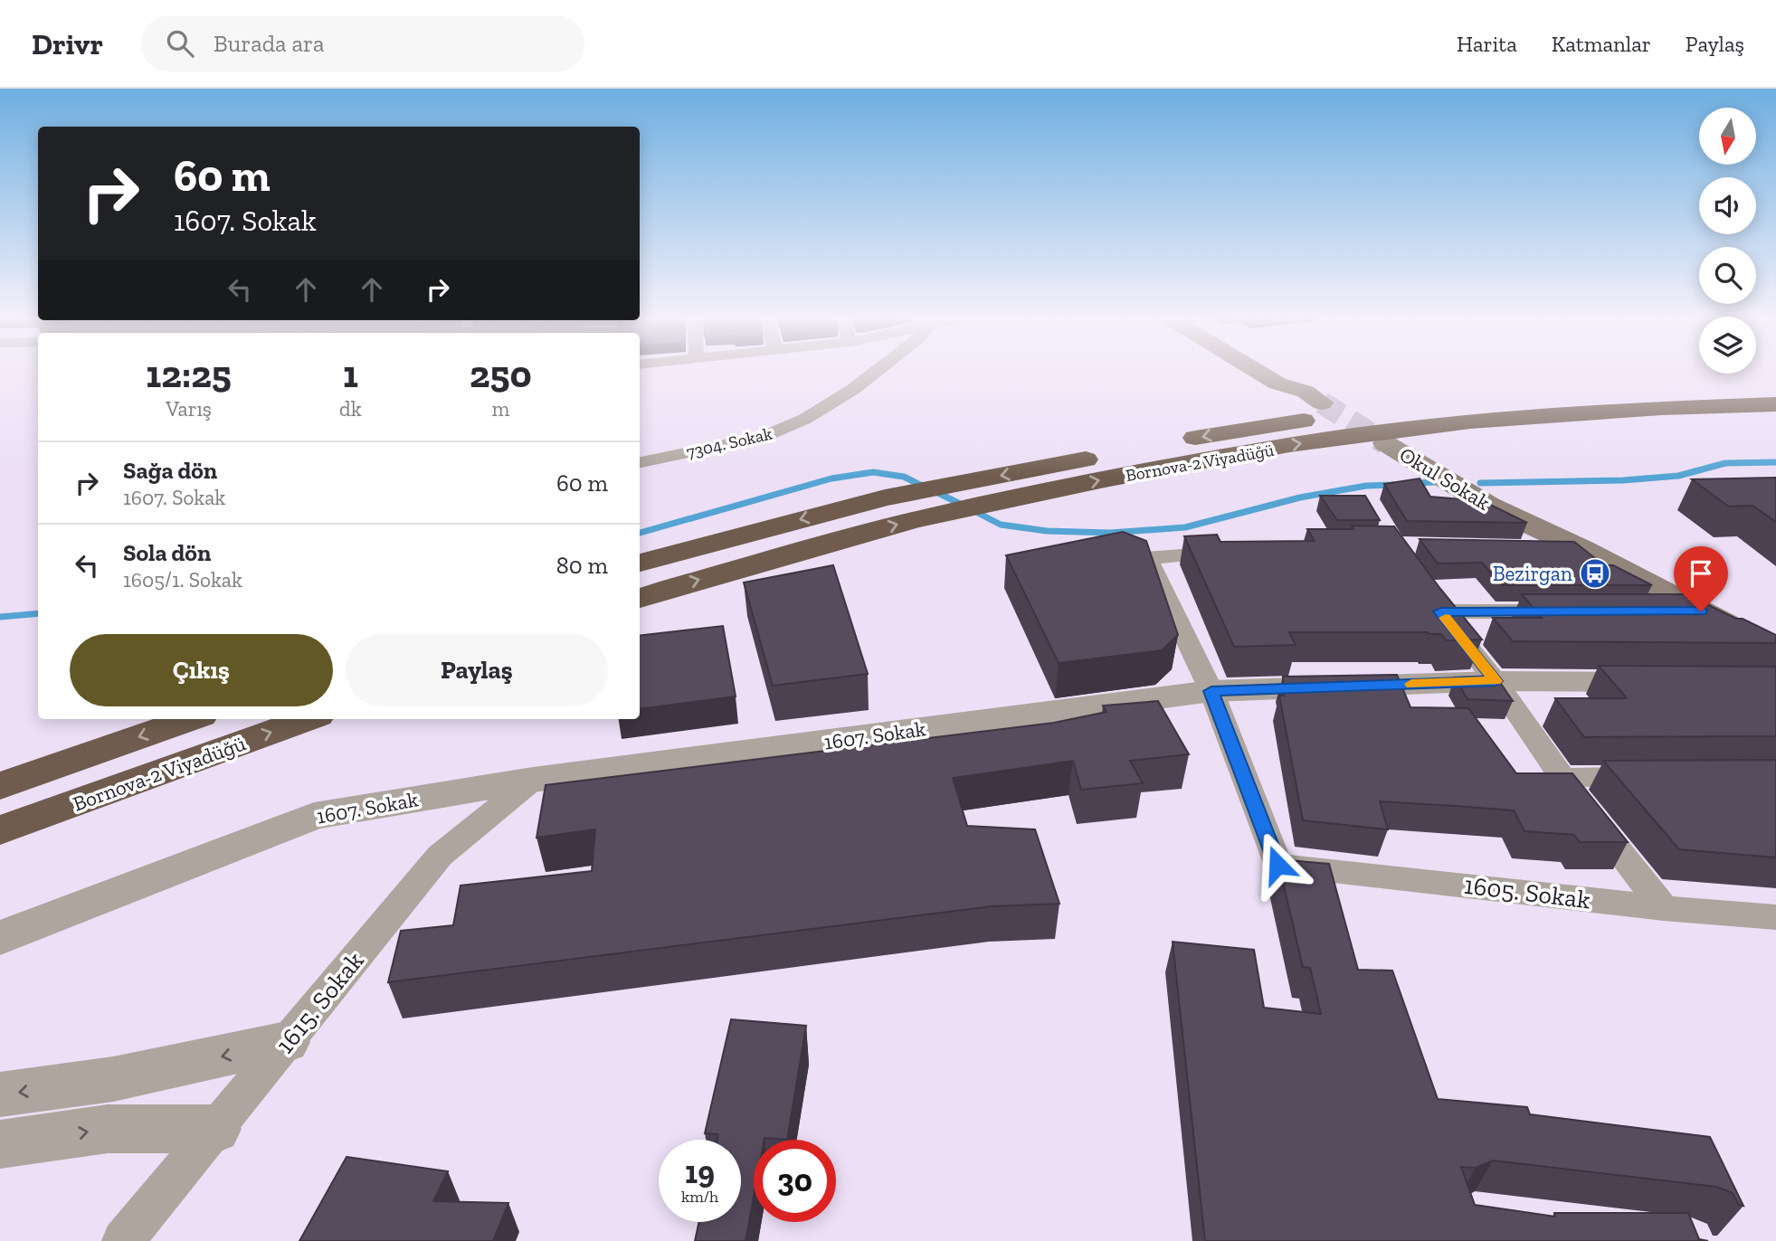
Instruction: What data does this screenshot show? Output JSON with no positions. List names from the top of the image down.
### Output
{
  "streets": {
    "highway": ["Bornova-2 Viyadüğü"],
    "main road": ["Okul Sokak"],
    "street": [
      "7304. Sokak",
      "1607. Sokak",
      "1605. Sokak",
      "1615. Sokak"
    ]
  },
  "crossings": [
    ["1607. Sokak", "1605. Sokak"],
    ["1607. Sokak", "1615. Sokak"]
  ],
  "places": {
    "bus stop": ["Bezirgan"]
  },
  "north": "bottom",
  "page": {
    "header": "Drivr",
    "search": "Burada ara",
    "nav": ["Harita", "Katmanlar", "Paylaş"],
    "turn": ["60 m", "1607. Sokak"],
    "eta": [
      "12:25",
      "Varış",
      "1",
      "dk",
      "250",
      "m"
    ],
    "list": [
      {
        "name": "Sağa dön",
        "note": "1607. Sokak",
        "value": "60 m"
      },
      {
        "name": "Sola dön",
        "note": "1605/1. Sokak",
        "value": "80 m"
      }
    ],
    "buttons": ["Çıkış", "Paylaş"],
    "speed": "19 km/h",
    "limit": "30"
  }
}
